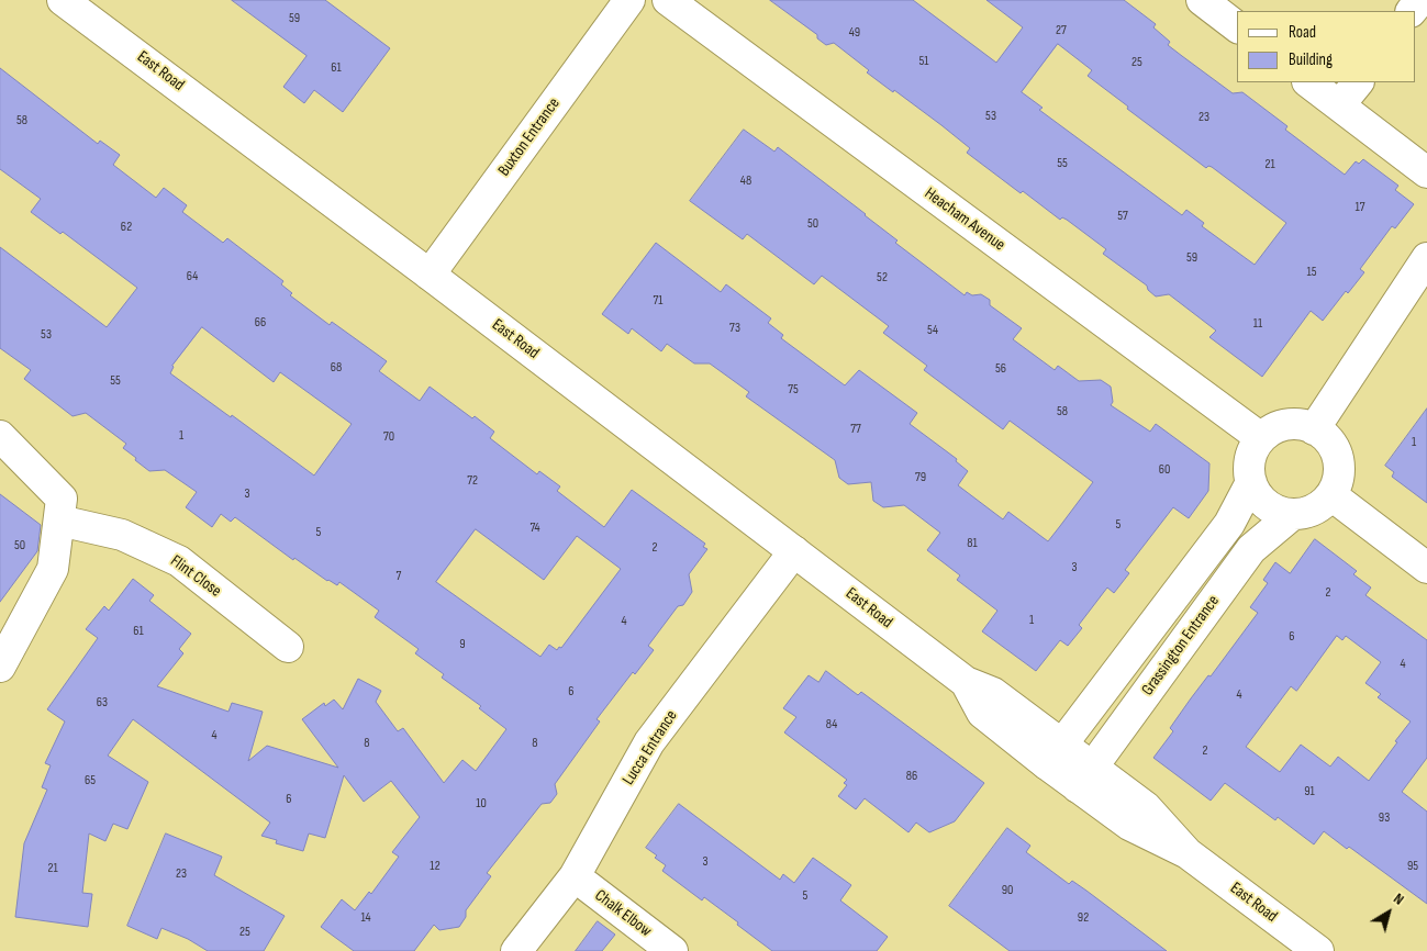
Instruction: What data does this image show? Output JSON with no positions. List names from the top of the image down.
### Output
{
  "streets": {
    "street": [
      "East Road",
      "Buxton Entrance",
      "Heacham Avenue",
      "Flint Close",
      "Grassington Entrance",
      "Lucca Entrance",
      "Chalk Elbow"
    ]
  },
  "crossings": [
    ["East Road", "Buxton Entrance"],
    ["East Road", "Grassington Entrance"],
    ["East Road", "Lucca Entrance"],
    ["Heacham Avenue", "Grassington Entrance"],
    ["Lucca Entrance", "Chalk Elbow"]
  ],
  "house_numbers": [
    "59",
    "27",
    "49",
    "51",
    "25",
    "61",
    "53",
    "23",
    "58",
    "55",
    "21",
    "48",
    "17",
    "57",
    "50",
    "62",
    "59",
    "15",
    "64",
    "52",
    "71",
    "66",
    "11",
    "73",
    "54",
    "53",
    "68",
    "56",
    "55",
    "75",
    "58",
    "77",
    "1",
    "70",
    "1",
    "60",
    "79",
    "72",
    "3",
    "5",
    "74",
    "5",
    "81",
    "50",
    "2",
    "3",
    "7",
    "2",
    "1",
    "4",
    "61",
    "6",
    "9",
    "4",
    "6",
    "4",
    "63",
    "84",
    "4",
    "8",
    "8",
    "2",
    "86",
    "65",
    "91",
    "6",
    "10",
    "93",
    "3",
    "12",
    "95",
    "21",
    "23",
    "90",
    "5",
    "14",
    "92",
    "25"
  ],
  "legend": ["Road", "Building"],
  "north": "top right"
}
